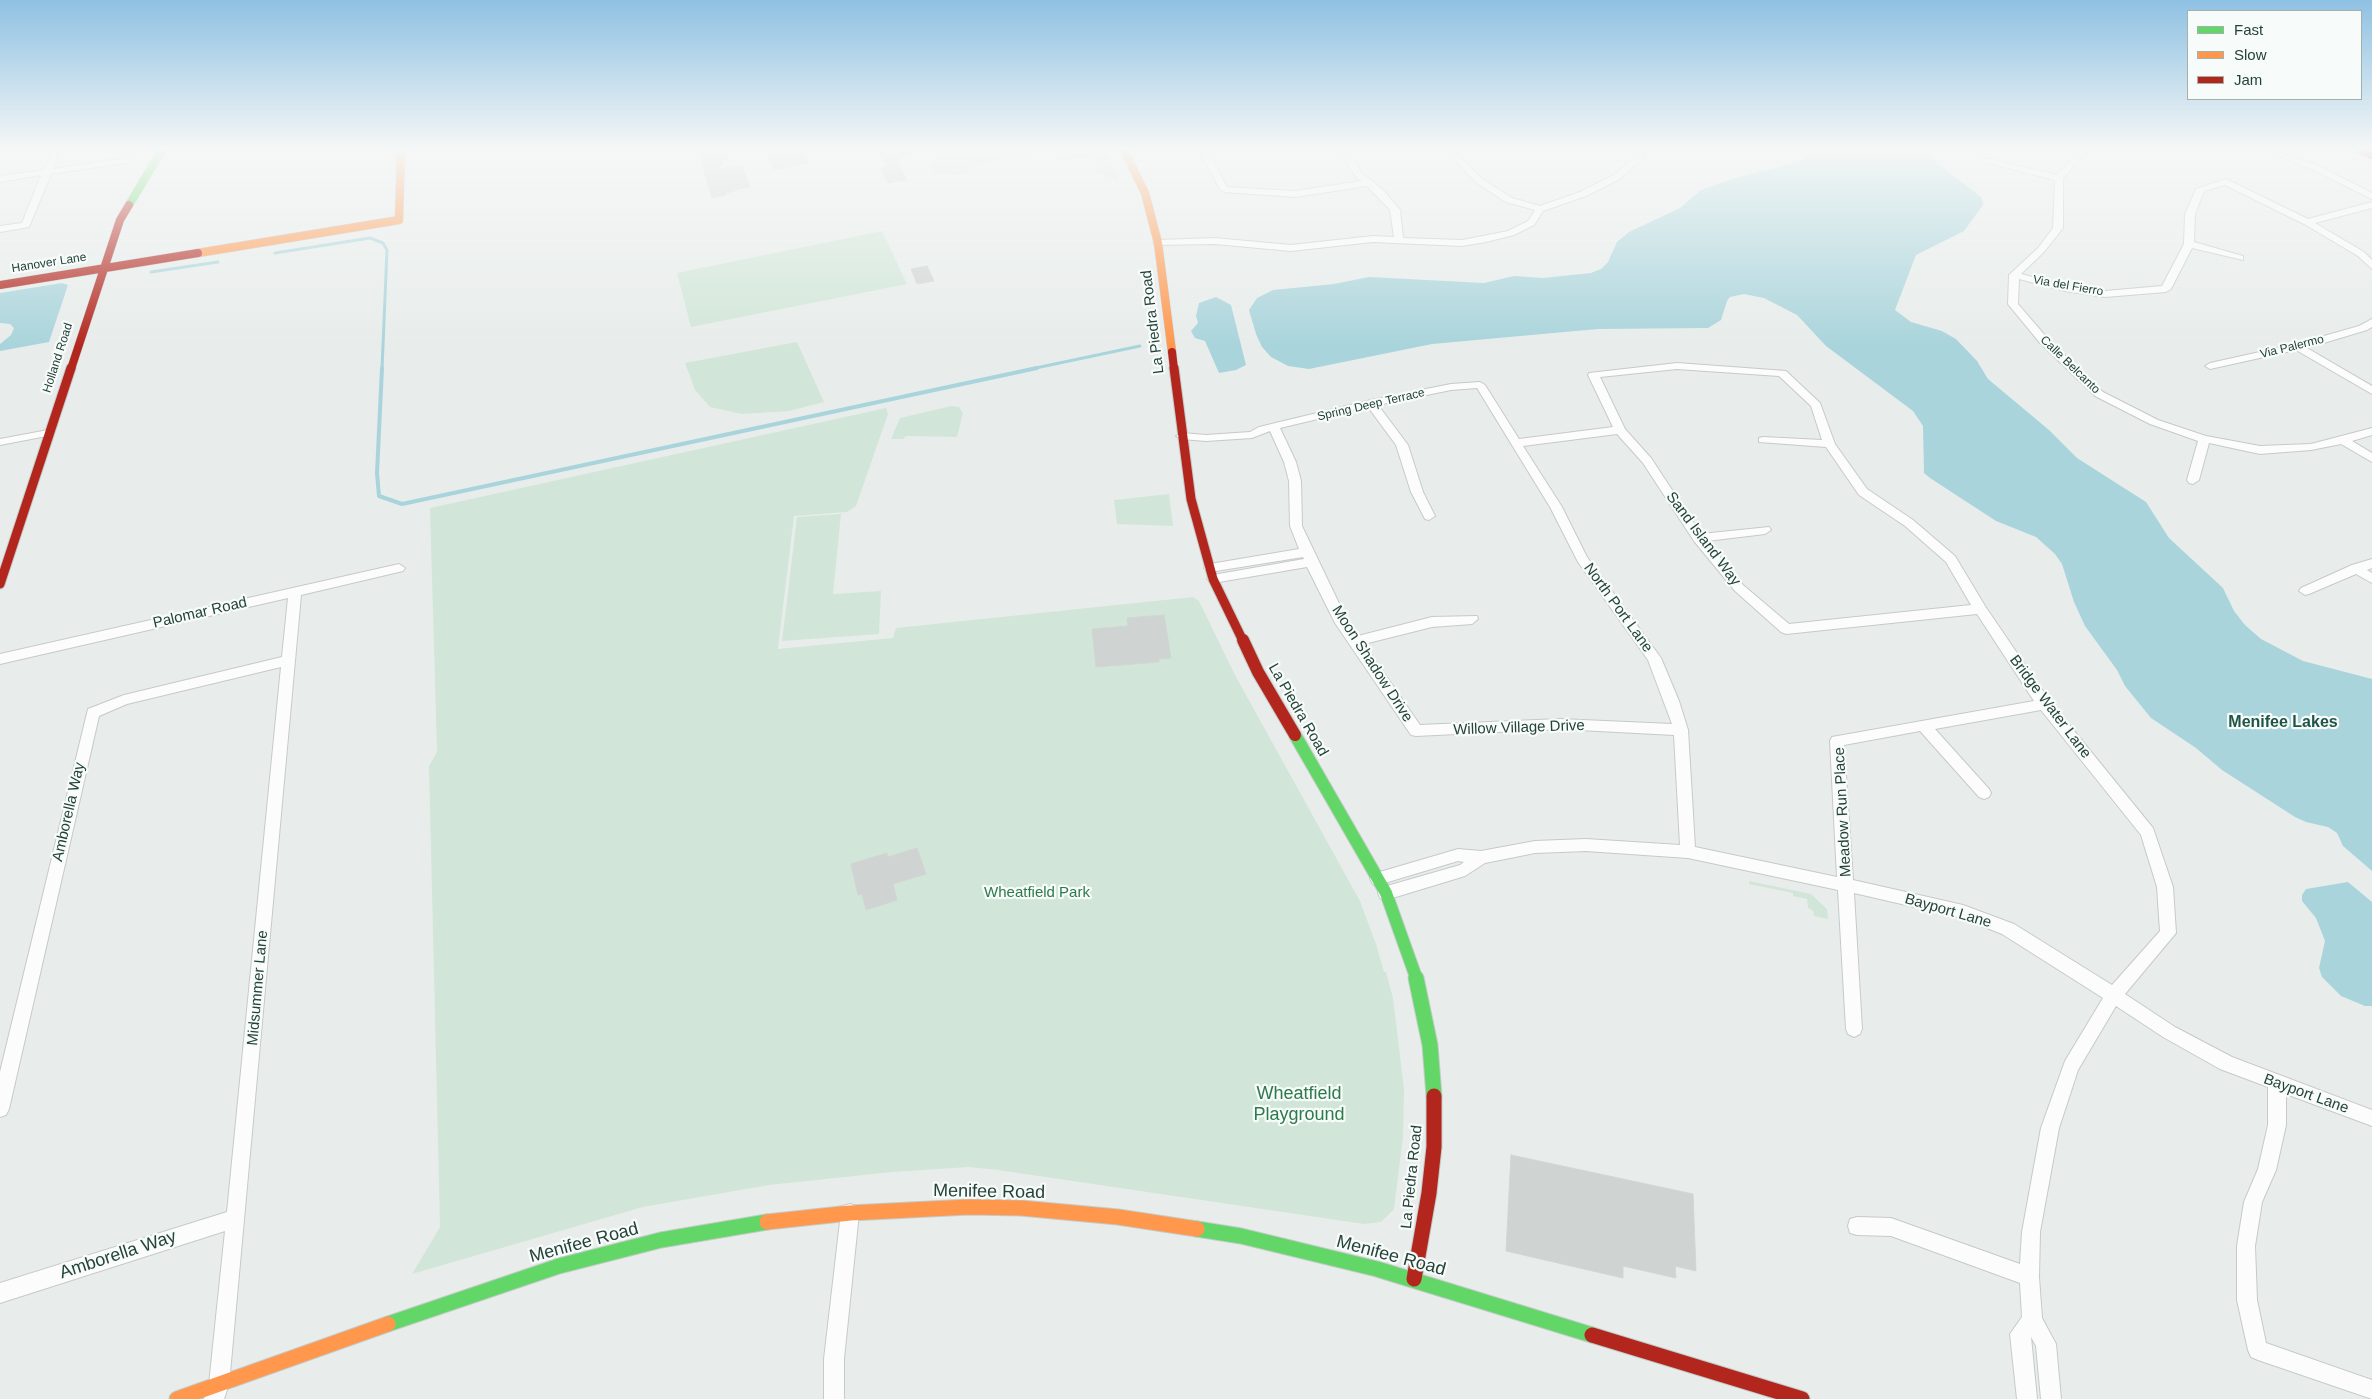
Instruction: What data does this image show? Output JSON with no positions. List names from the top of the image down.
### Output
{
  "streets": {
    "street": [
      "Hanover Lane",
      "Via del Fierro",
      "La Piedra Road",
      "Via Palermo",
      "Holland Road",
      "Calle Belcanto",
      "Spring Deep Terrace",
      "Sand Island Way",
      "North Port Lane",
      "Palomar Road",
      "Moon Shadow Drive",
      "Bridge Water Lane",
      "Willow Village Drive",
      "Amborella Way",
      "Meadow Run Place",
      "Bayport Lane",
      "Midsummer Lane",
      "Menifee Road"
    ]
  },
  "crossings": [
    ["Hanover Lane", "Holland Road"],
    ["Via del Fierro", "Calle Belcanto"],
    ["La Piedra Road", "Spring Deep Terrace"],
    ["La Piedra Road", "Bayport Lane"],
    ["La Piedra Road", "Menifee Road"],
    ["Spring Deep Terrace", "North Port Lane"],
    ["Spring Deep Terrace", "Moon Shadow Drive"],
    ["Sand Island Way", "Bridge Water Lane"],
    ["North Port Lane", "Willow Village Drive"],
    ["North Port Lane", "Bayport Lane"],
    ["Palomar Road", "Midsummer Lane"],
    ["Moon Shadow Drive", "Willow Village Drive"],
    ["Bridge Water Lane", "Meadow Run Place"],
    ["Bridge Water Lane", "Bayport Lane"],
    ["Amborella Way", "Midsummer Lane"],
    ["Meadow Run Place", "Bayport Lane"],
    ["Midsummer Lane", "Menifee Road"]
  ],
  "districts": ["Menifee Lakes"],
  "parks": ["Wheatfield Park", "Wheatfield Playground"],
  "legend": ["Fast", "Slow", "Jam"]
}
